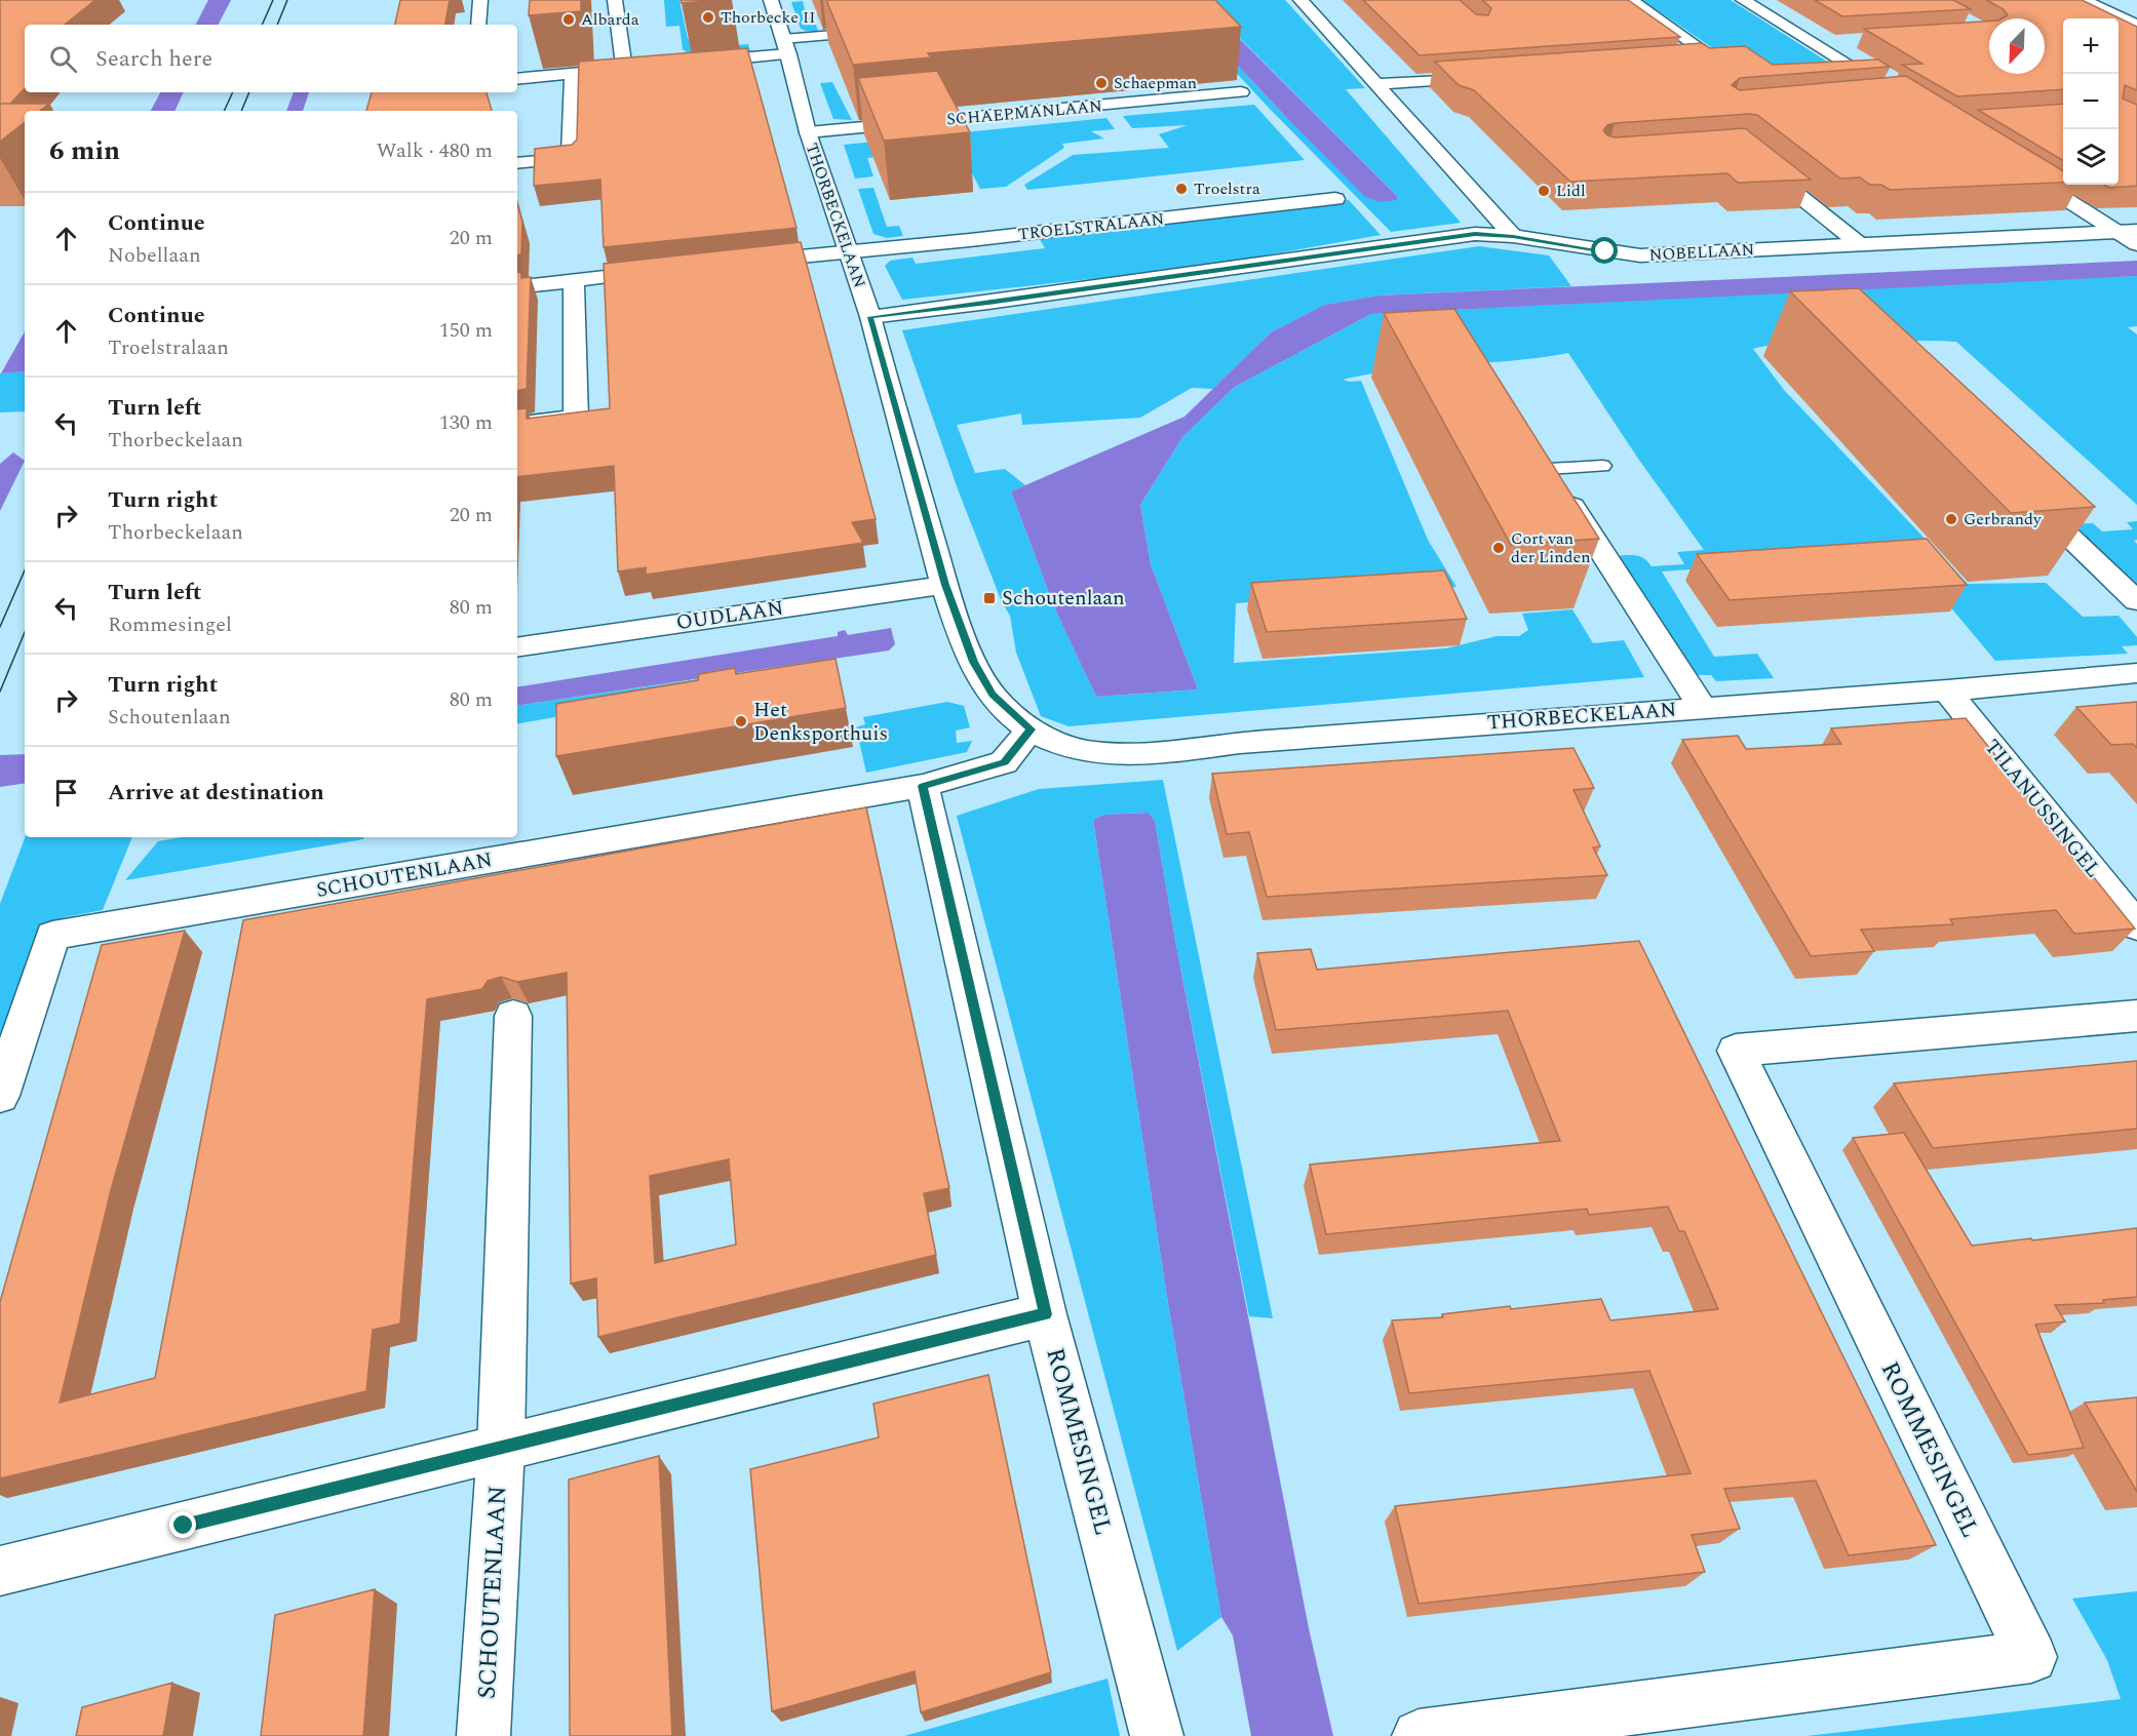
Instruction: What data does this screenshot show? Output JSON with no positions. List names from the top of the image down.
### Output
{
  "streets": {
    "street": [
      "SCHAEPMANLAAN",
      "THORBECKELAAN",
      "TROELSTRALAAN",
      "NOBELLAAN",
      "OUDLAAN",
      "TILANUSSINGEL",
      "SCHOUTENLAAN",
      "ROMMESINGEL"
    ]
  },
  "crossings": [
    ["SCHAEPMANLAAN", "THORBECKELAAN"],
    ["THORBECKELAAN", "TROELSTRALAAN"],
    ["THORBECKELAAN", "OUDLAAN"],
    ["THORBECKELAAN", "TILANUSSINGEL"],
    ["SCHOUTENLAAN", "ROMMESINGEL"]
  ],
  "places": {
    "other": [
      "Thorbecke II",
      "Albarda",
      "Schaepman",
      "Troelstra",
      "Lidl",
      "Gerbrandy",
      "Cort van der Linden",
      "Het Denksporthuis"
    ],
    "transit": ["Schoutenlaan"]
  },
  "north": "bottom left",
  "page": {
    "map_buttons": ["+", "−"],
    "search": "Search here",
    "heading": ["6 min", "Walk · 480 m"],
    "list": [
      ["Continue", "Nobellaan", "20 m"],
      ["Continue", "Troelstralaan", "150 m"],
      ["Turn left", "Thorbeckelaan", "130 m"],
      ["Turn right", "Thorbeckelaan", "20 m"],
      ["Turn left", "Rommesingel", "80 m"],
      ["Turn right", "Schoutenlaan", "80 m"],
      "Arrive at destination"
    ]
  }
}
